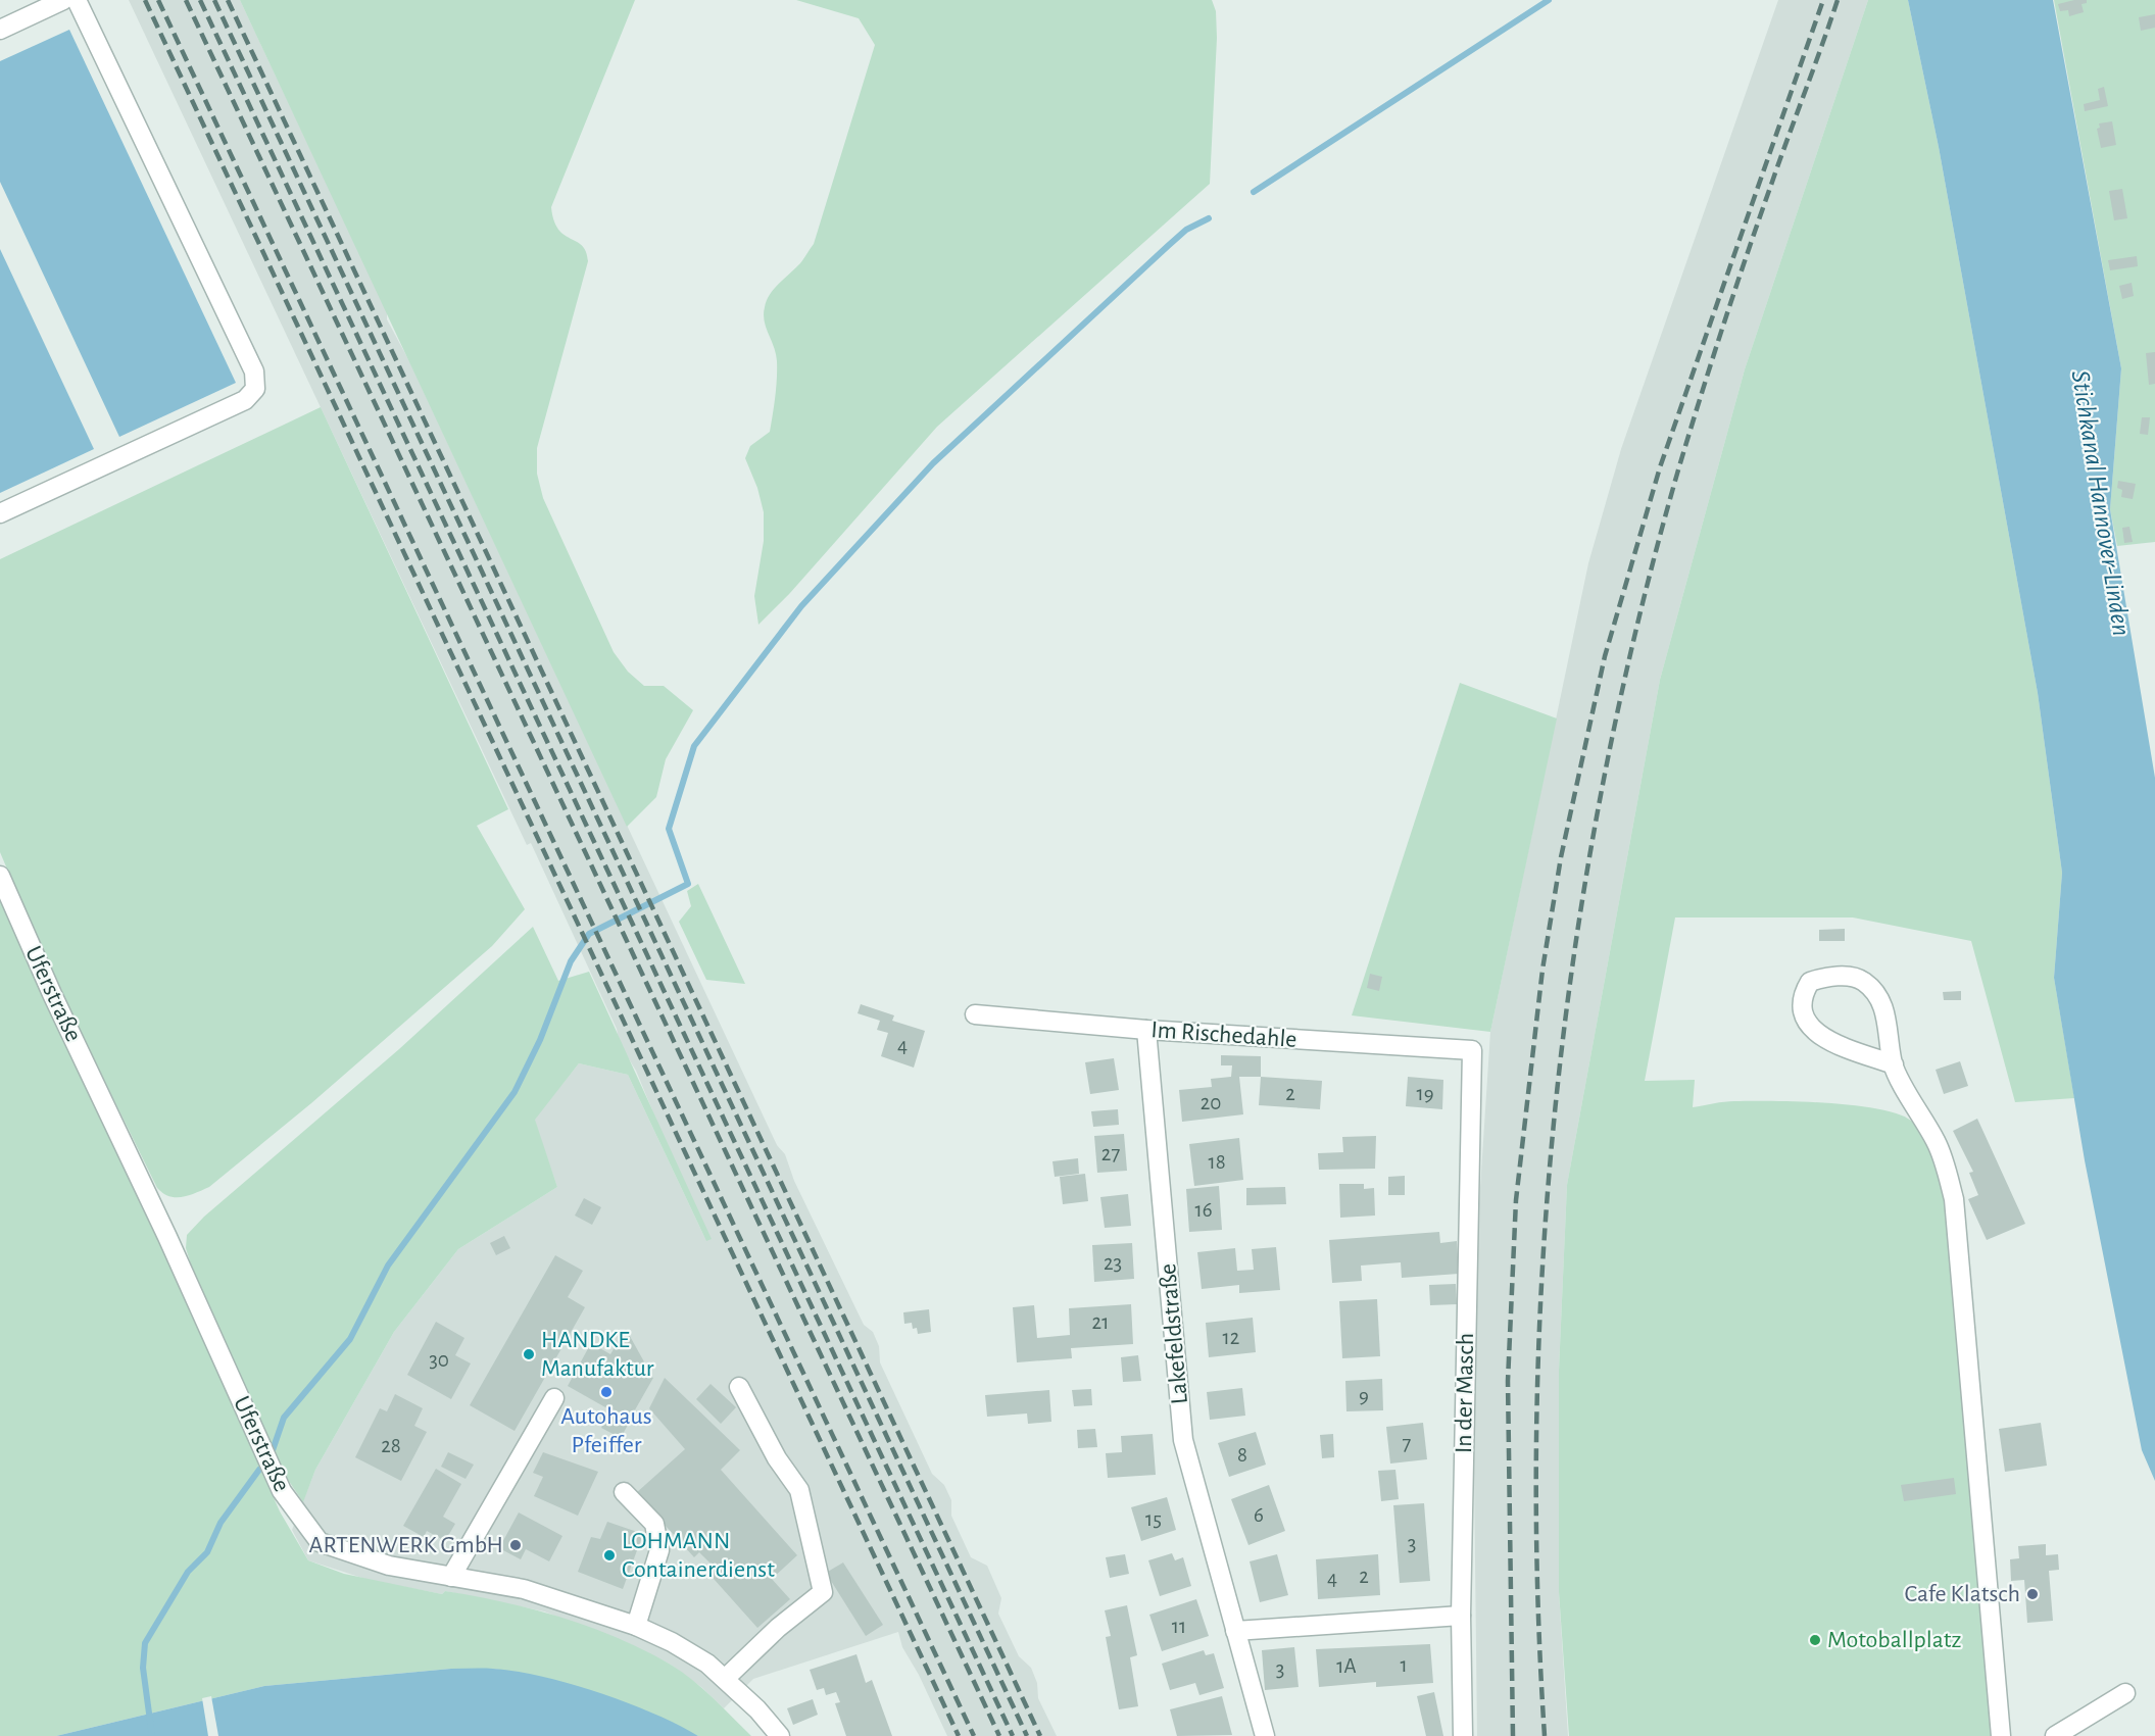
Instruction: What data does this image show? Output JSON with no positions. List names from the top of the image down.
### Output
{
  "streets": {
    "street": [
      "Uferstraße",
      "Im Rischedahle",
      "Lakefeldstraße",
      "In der Masch"
    ]
  },
  "crossings": [
    ["Im Rischedahle", "Lakefeldstraße"],
    ["Im Rischedahle", "In der Masch"]
  ],
  "water": ["Stichkanal Hannover-Linden"],
  "places": [
    "HANDKE Manufaktur",
    "Autohaus Pfeiffer",
    "ARTENWERK GmbH",
    "LOHMANN Containerdienst",
    "Cafe Klatsch",
    "Motoballplatz"
  ],
  "house_numbers": [
    "4",
    "2",
    "19",
    "20",
    "27",
    "18",
    "16",
    "23",
    "21",
    "12",
    "30",
    "9",
    "7",
    "28",
    "8",
    "6",
    "15",
    "3",
    "2",
    "4",
    "11",
    "1",
    "1A",
    "3"
  ]
}
